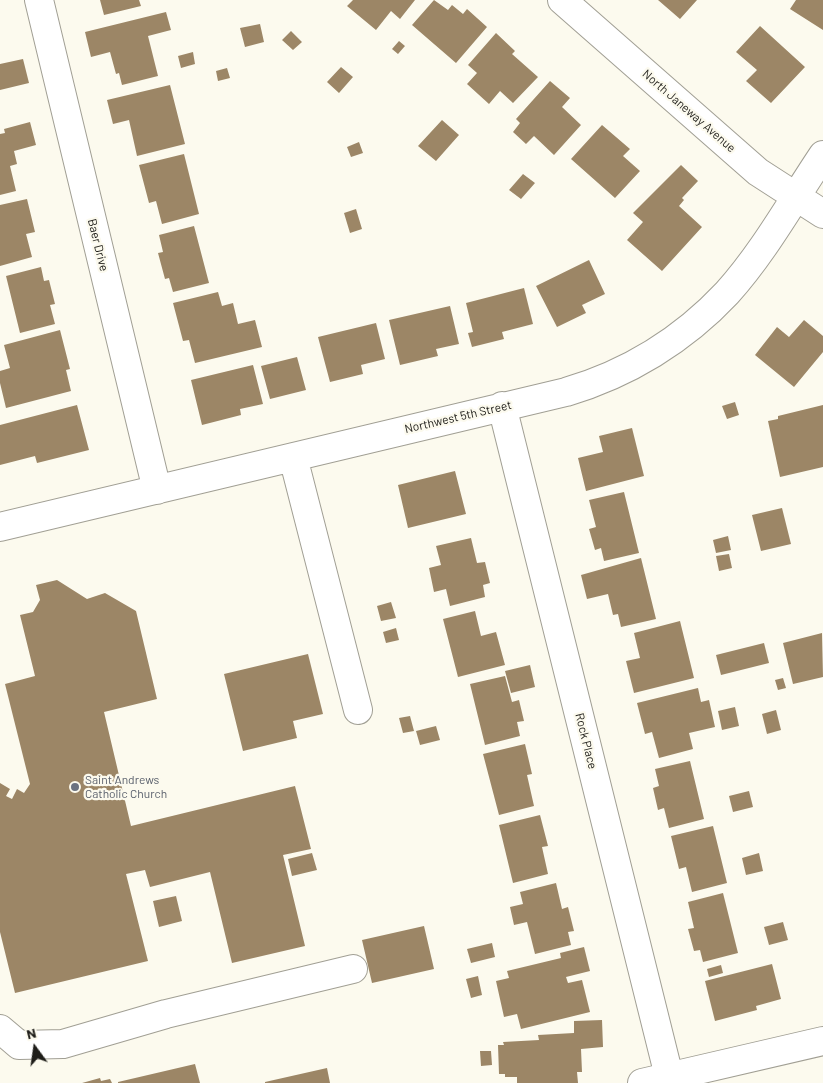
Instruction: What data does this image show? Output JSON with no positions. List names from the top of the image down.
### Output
{
  "streets": {
    "street": [
      "North Janeway Avenue",
      "Baer Drive",
      "Northwest 5th Street",
      "Rock Place"
    ]
  },
  "crossings": [
    ["North Janeway Avenue", "Northwest 5th Street"],
    ["Baer Drive", "Northwest 5th Street"],
    ["Northwest 5th Street", "Rock Place"]
  ],
  "places": ["Saint Andrews Catholic Church"],
  "north": "top"
}
